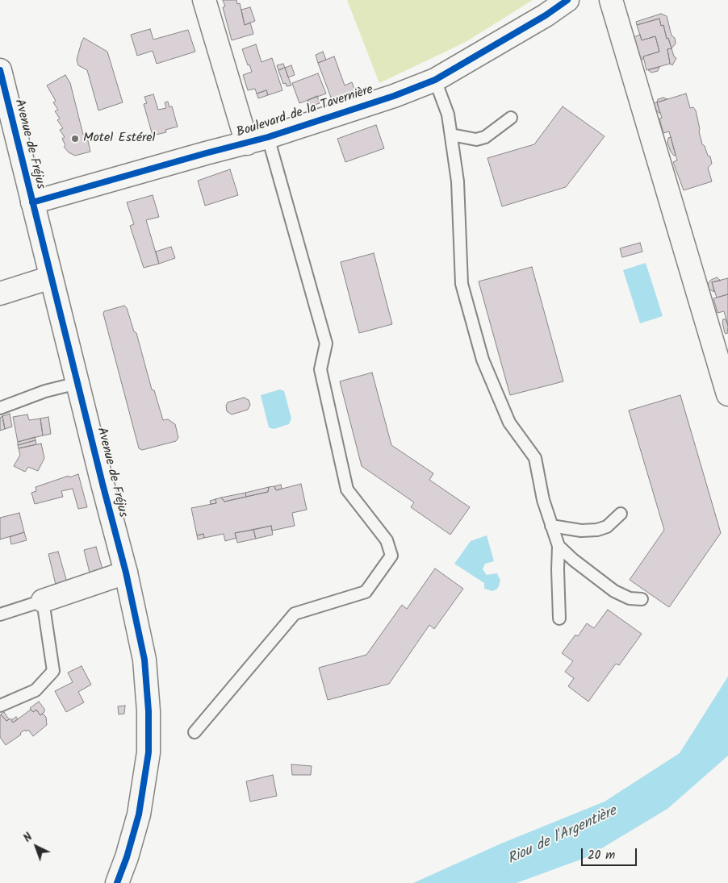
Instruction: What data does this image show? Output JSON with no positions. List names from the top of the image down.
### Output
{
  "streets": {
    "street": ["Boulevard de la Tavernière", "Avenue de Fréjus"]
  },
  "crossings": [
    ["Boulevard de la Tavernière", "Avenue de Fréjus"]
  ],
  "water": ["Riou de l'Argentière"],
  "places": ["Motel Estérel"],
  "scale_bar": "20 m",
  "north": "top left"
}
